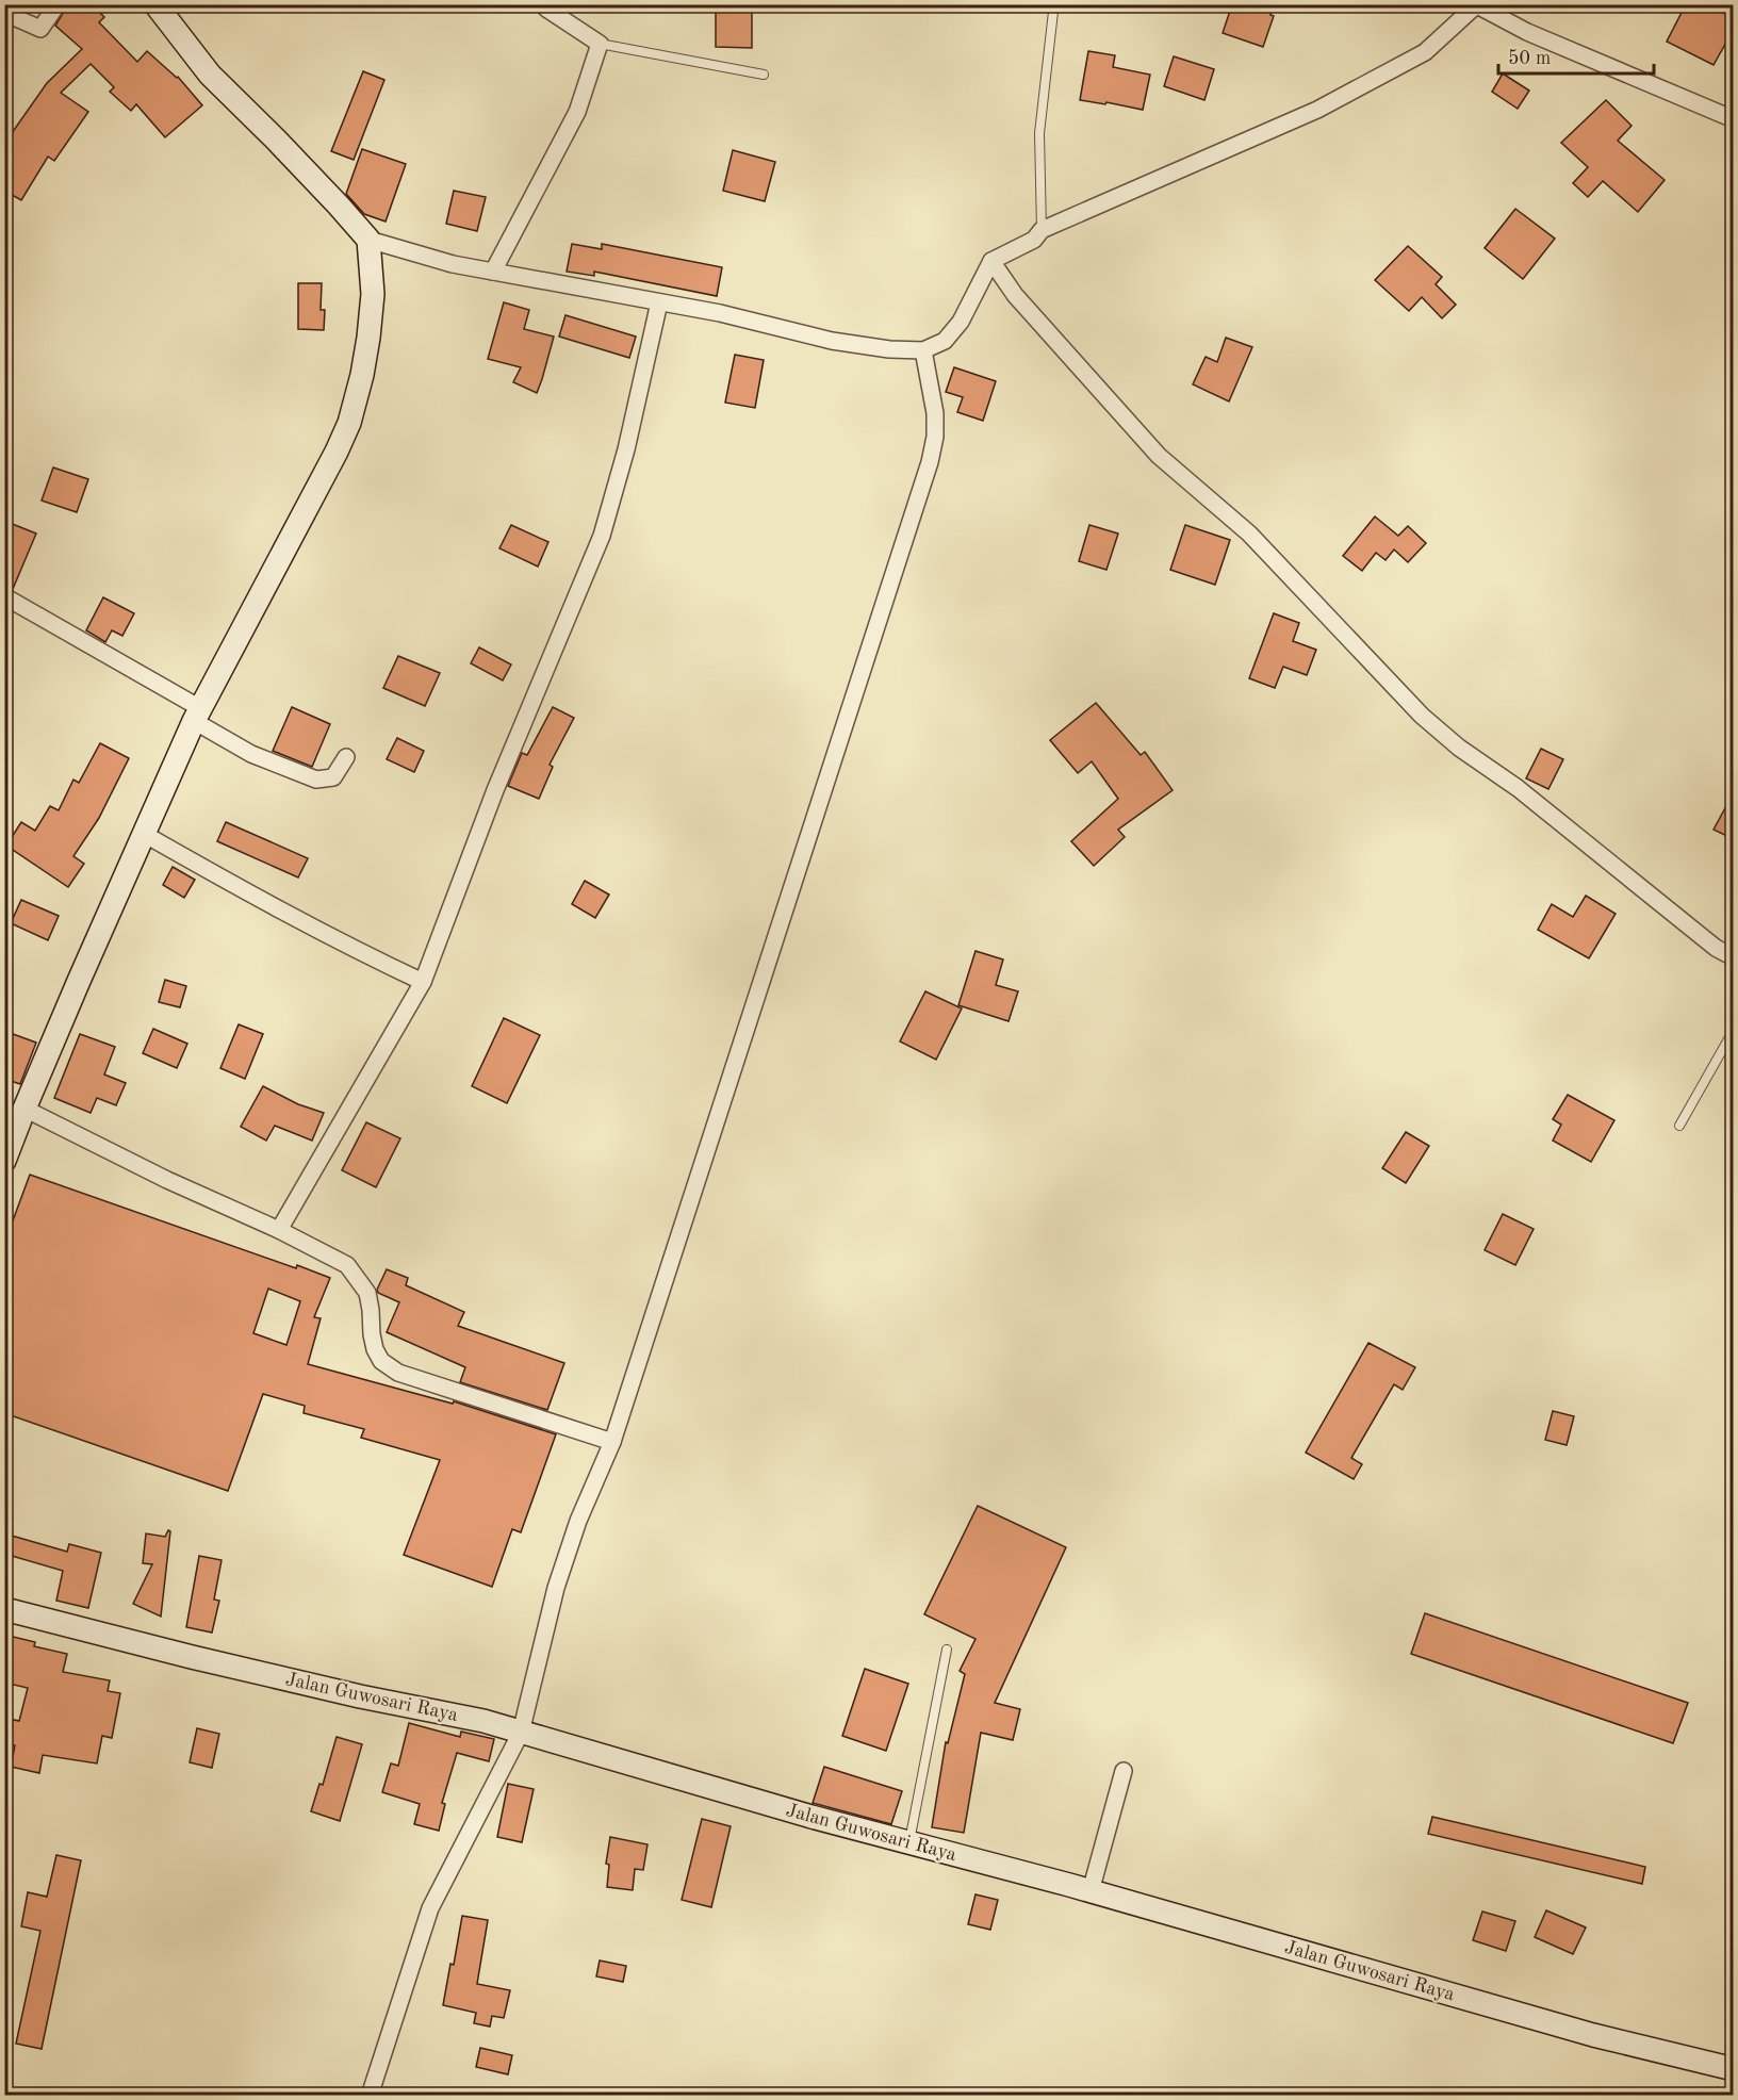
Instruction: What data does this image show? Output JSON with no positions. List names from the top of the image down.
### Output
{
  "streets": {
    "street": ["Jalan Guwosari Raya"]
  },
  "scale_bar": "50 m"
}
